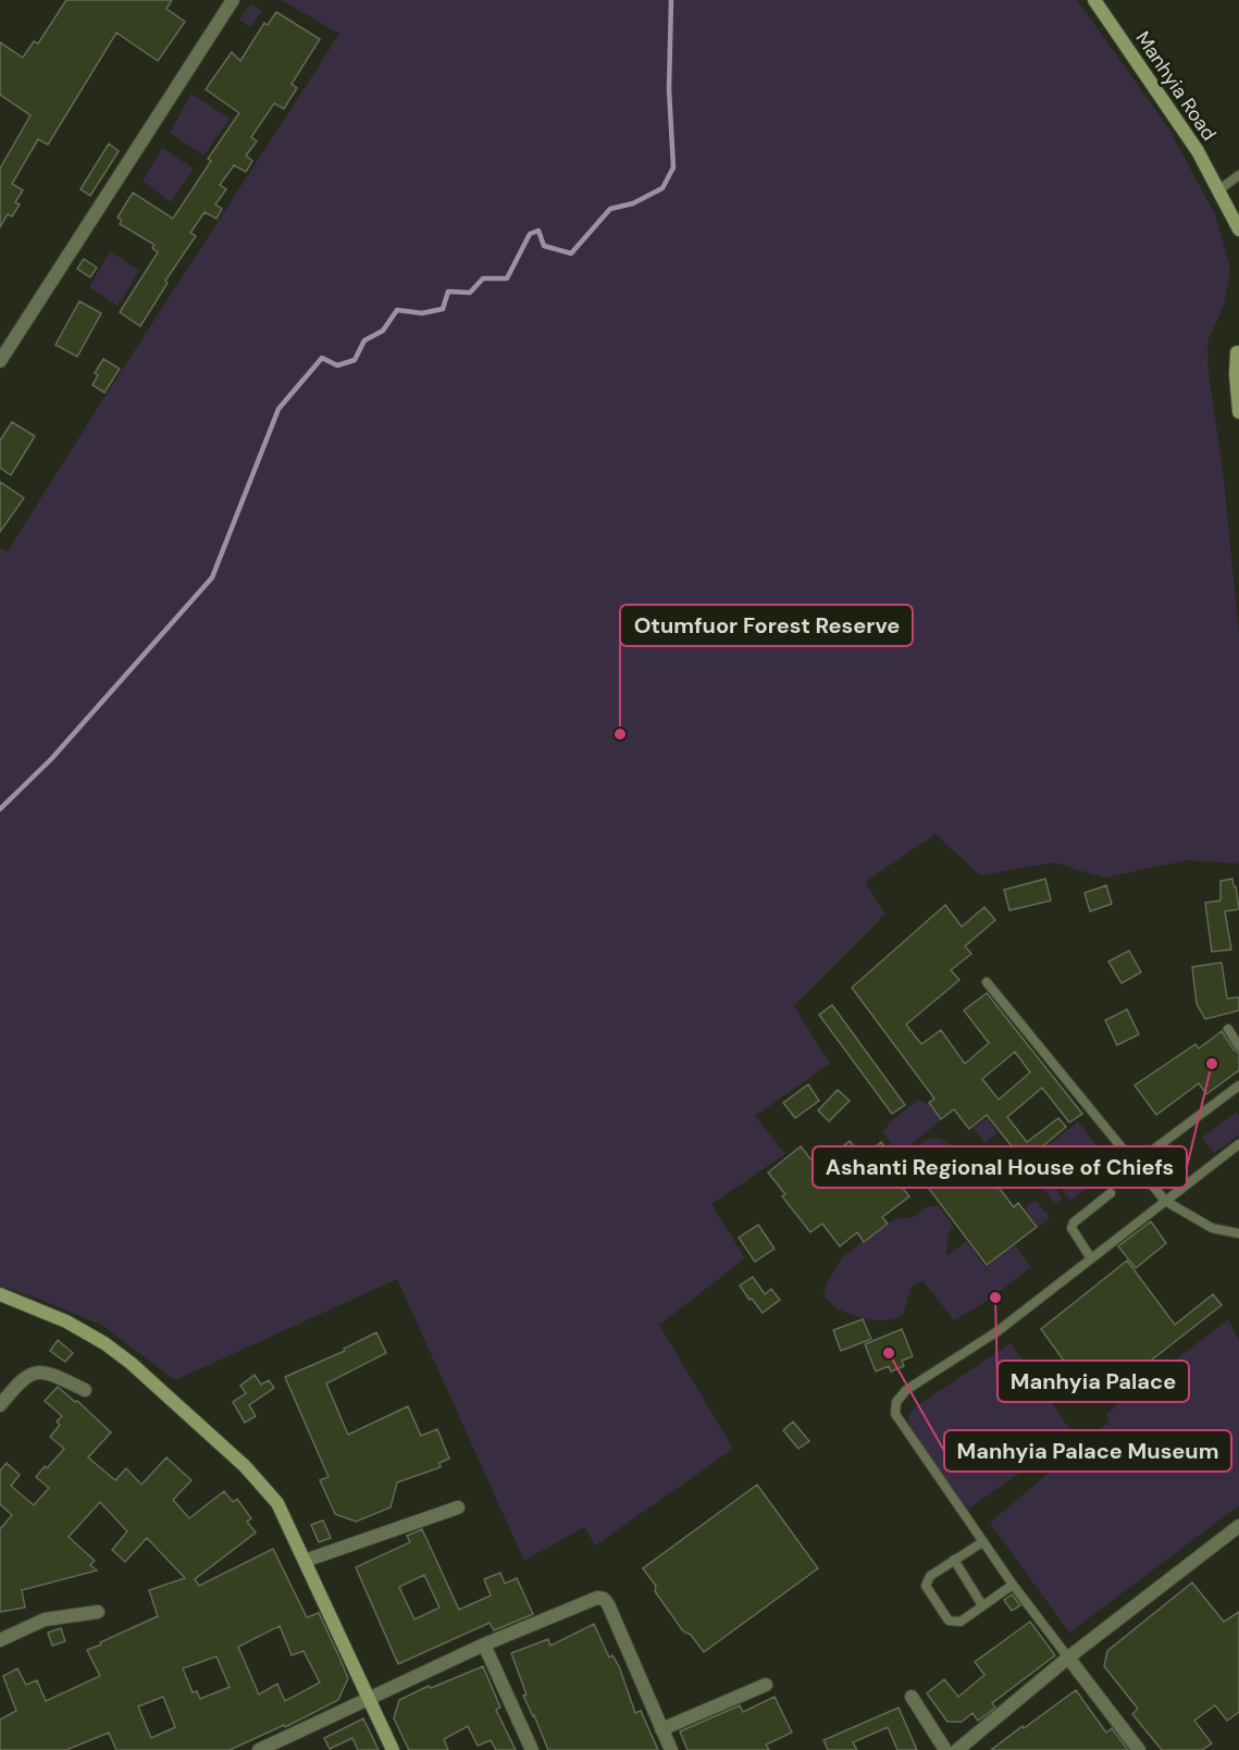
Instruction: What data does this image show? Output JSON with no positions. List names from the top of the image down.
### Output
{
  "streets": {
    "street": ["Manhyia Road"]
  },
  "places": [
    "Otumfuor Forest Reserve",
    "Ashanti Regional House of Chiefs",
    "Manhyia Palace",
    "Manhyia Palace Museum"
  ]
}
